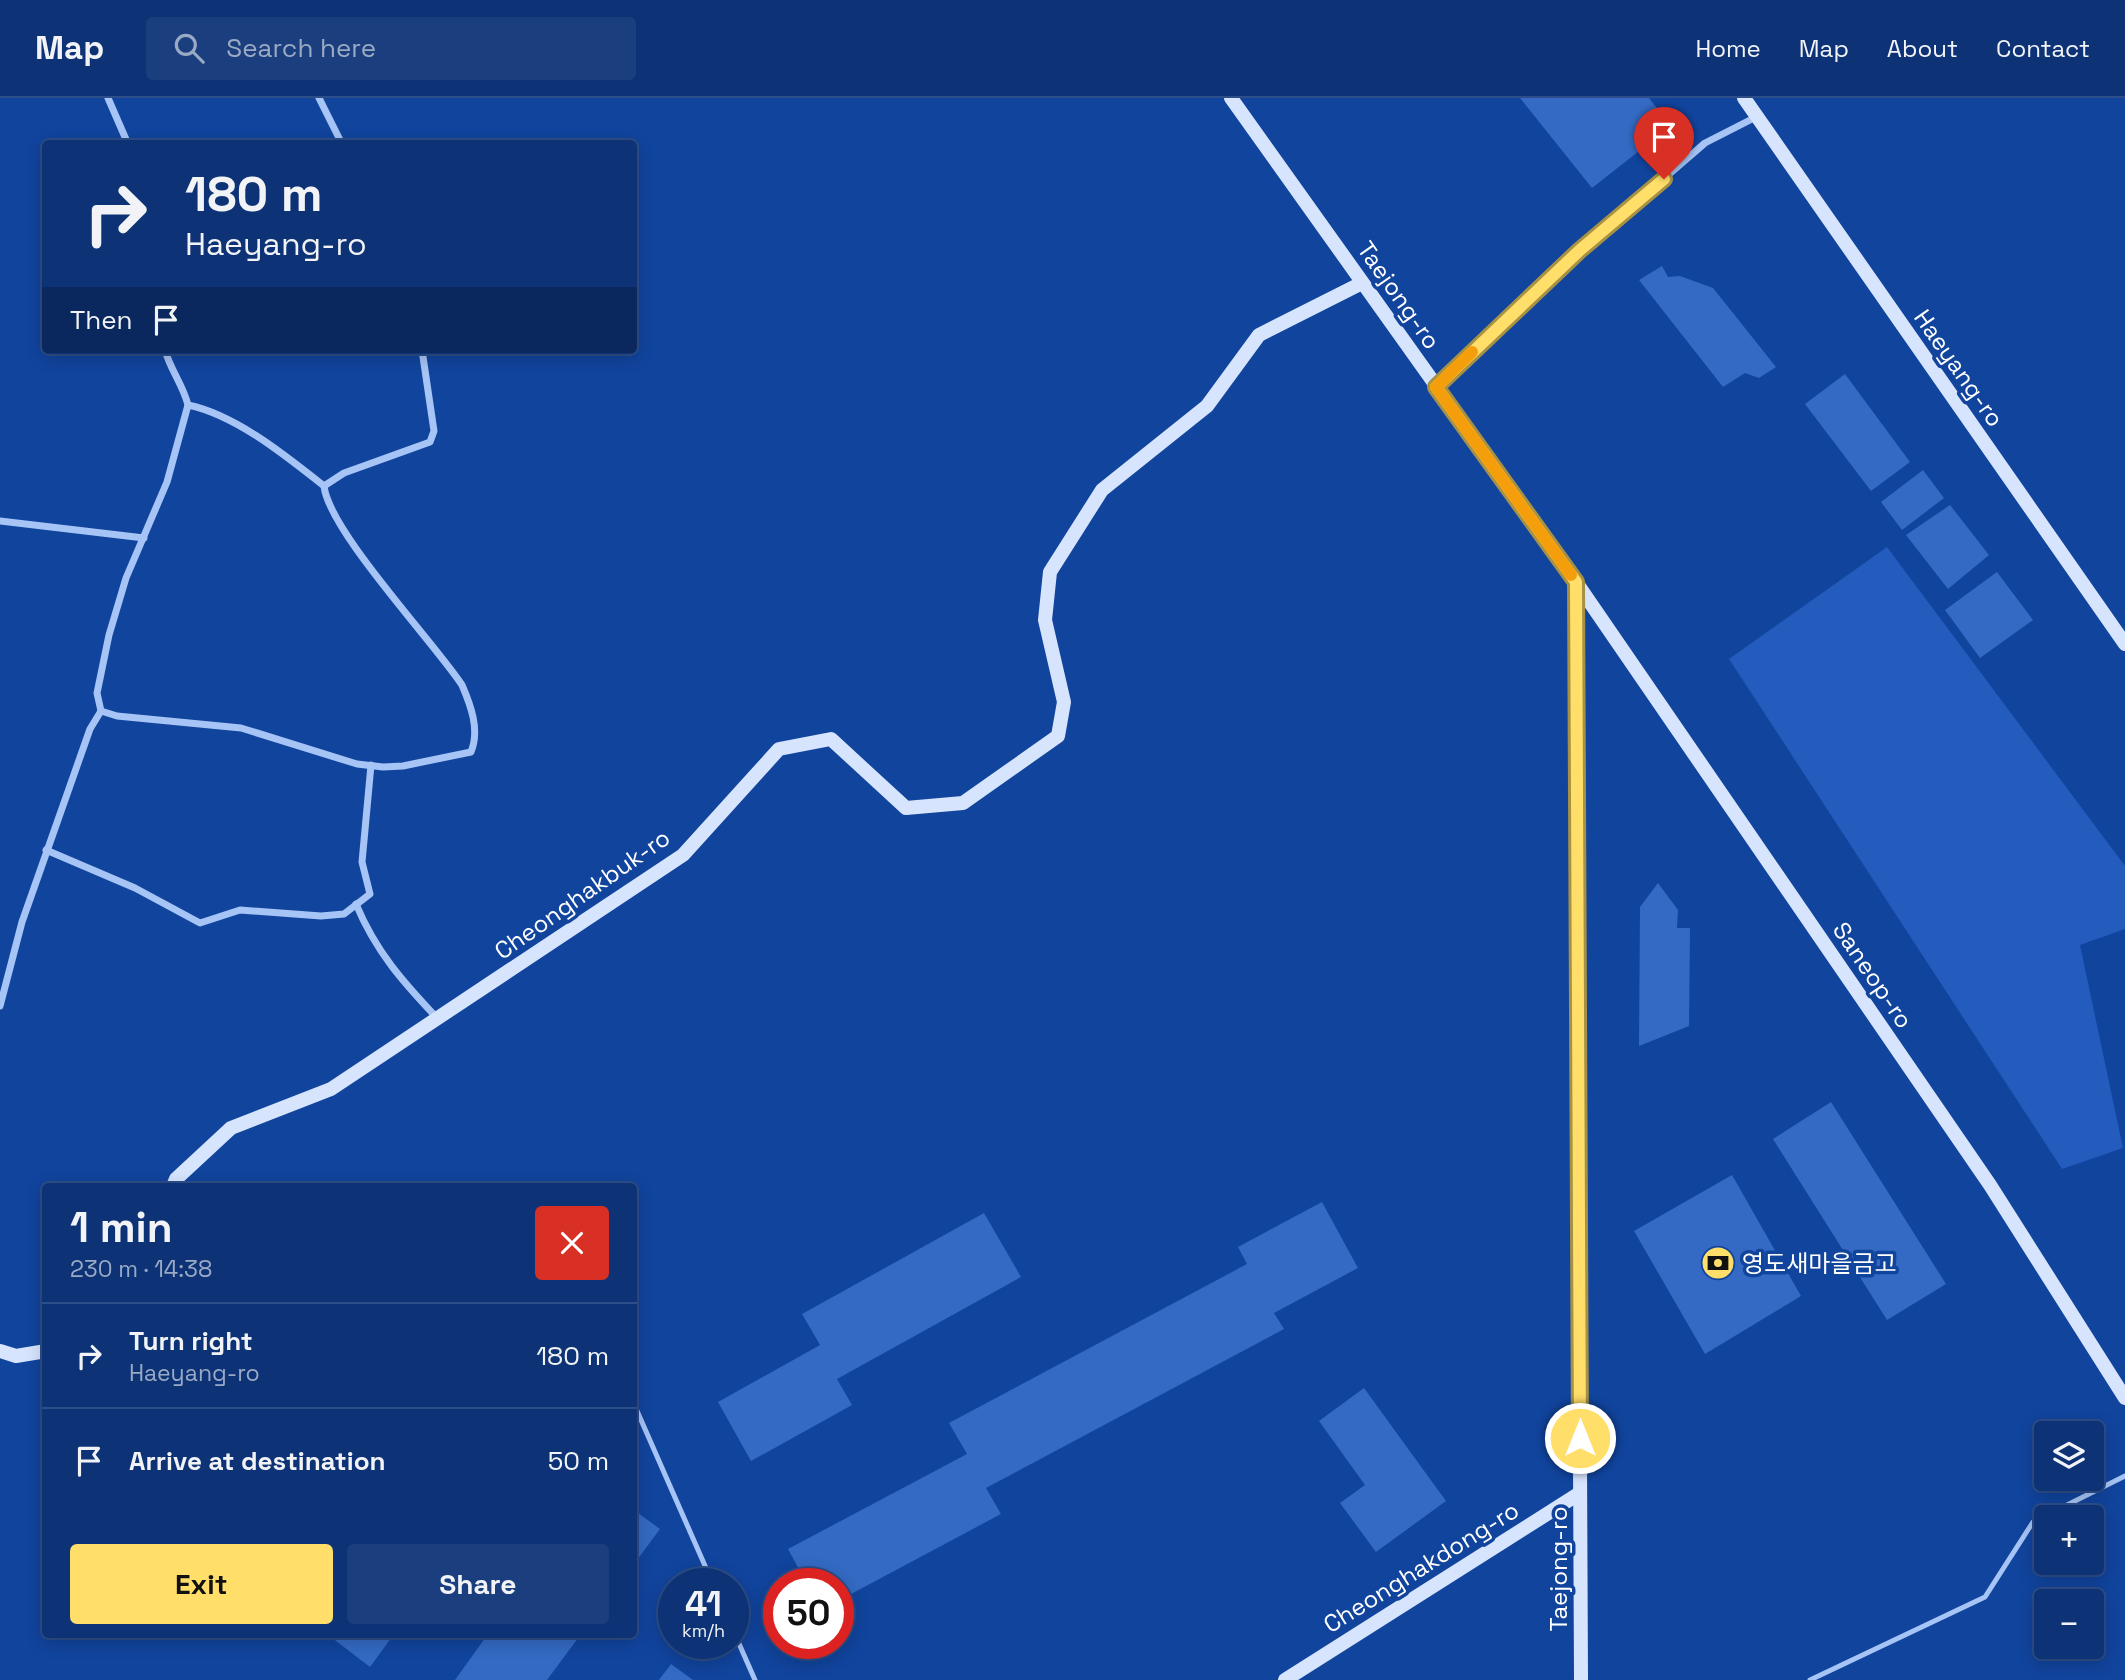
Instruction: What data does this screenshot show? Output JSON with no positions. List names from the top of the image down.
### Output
{
  "streets": {
    "main road": [
      "Taejong-ro",
      "Haeyang-ro",
      "Cheonghakbuk-ro",
      "Saneop-ro",
      "Cheonghakdong-ro"
    ]
  },
  "crossings": [
    ["Taejong-ro", "Cheonghakbuk-ro"],
    ["Taejong-ro", "Saneop-ro"],
    ["Taejong-ro", "Cheonghakdong-ro"]
  ],
  "places": {
    "bank": ["영도새마을금고"]
  },
  "page": {
    "header": "Map",
    "search": "Search here",
    "nav": [
      "Home",
      "Map",
      "About",
      "Contact"
    ],
    "turn": ["180 m", "Haeyang-ro"],
    "then": "Then",
    "heading": ["1 min", "230 m · 14:38"],
    "list": [
      {
        "name": "Turn right",
        "note": "Haeyang-ro",
        "value": "180 m"
      },
      {
        "name": "Arrive at destination",
        "value": "50 m"
      }
    ],
    "map_buttons": ["+", "−"],
    "buttons": ["Exit", "Share"],
    "speed": "41 km/h",
    "limit": "50"
  }
}
